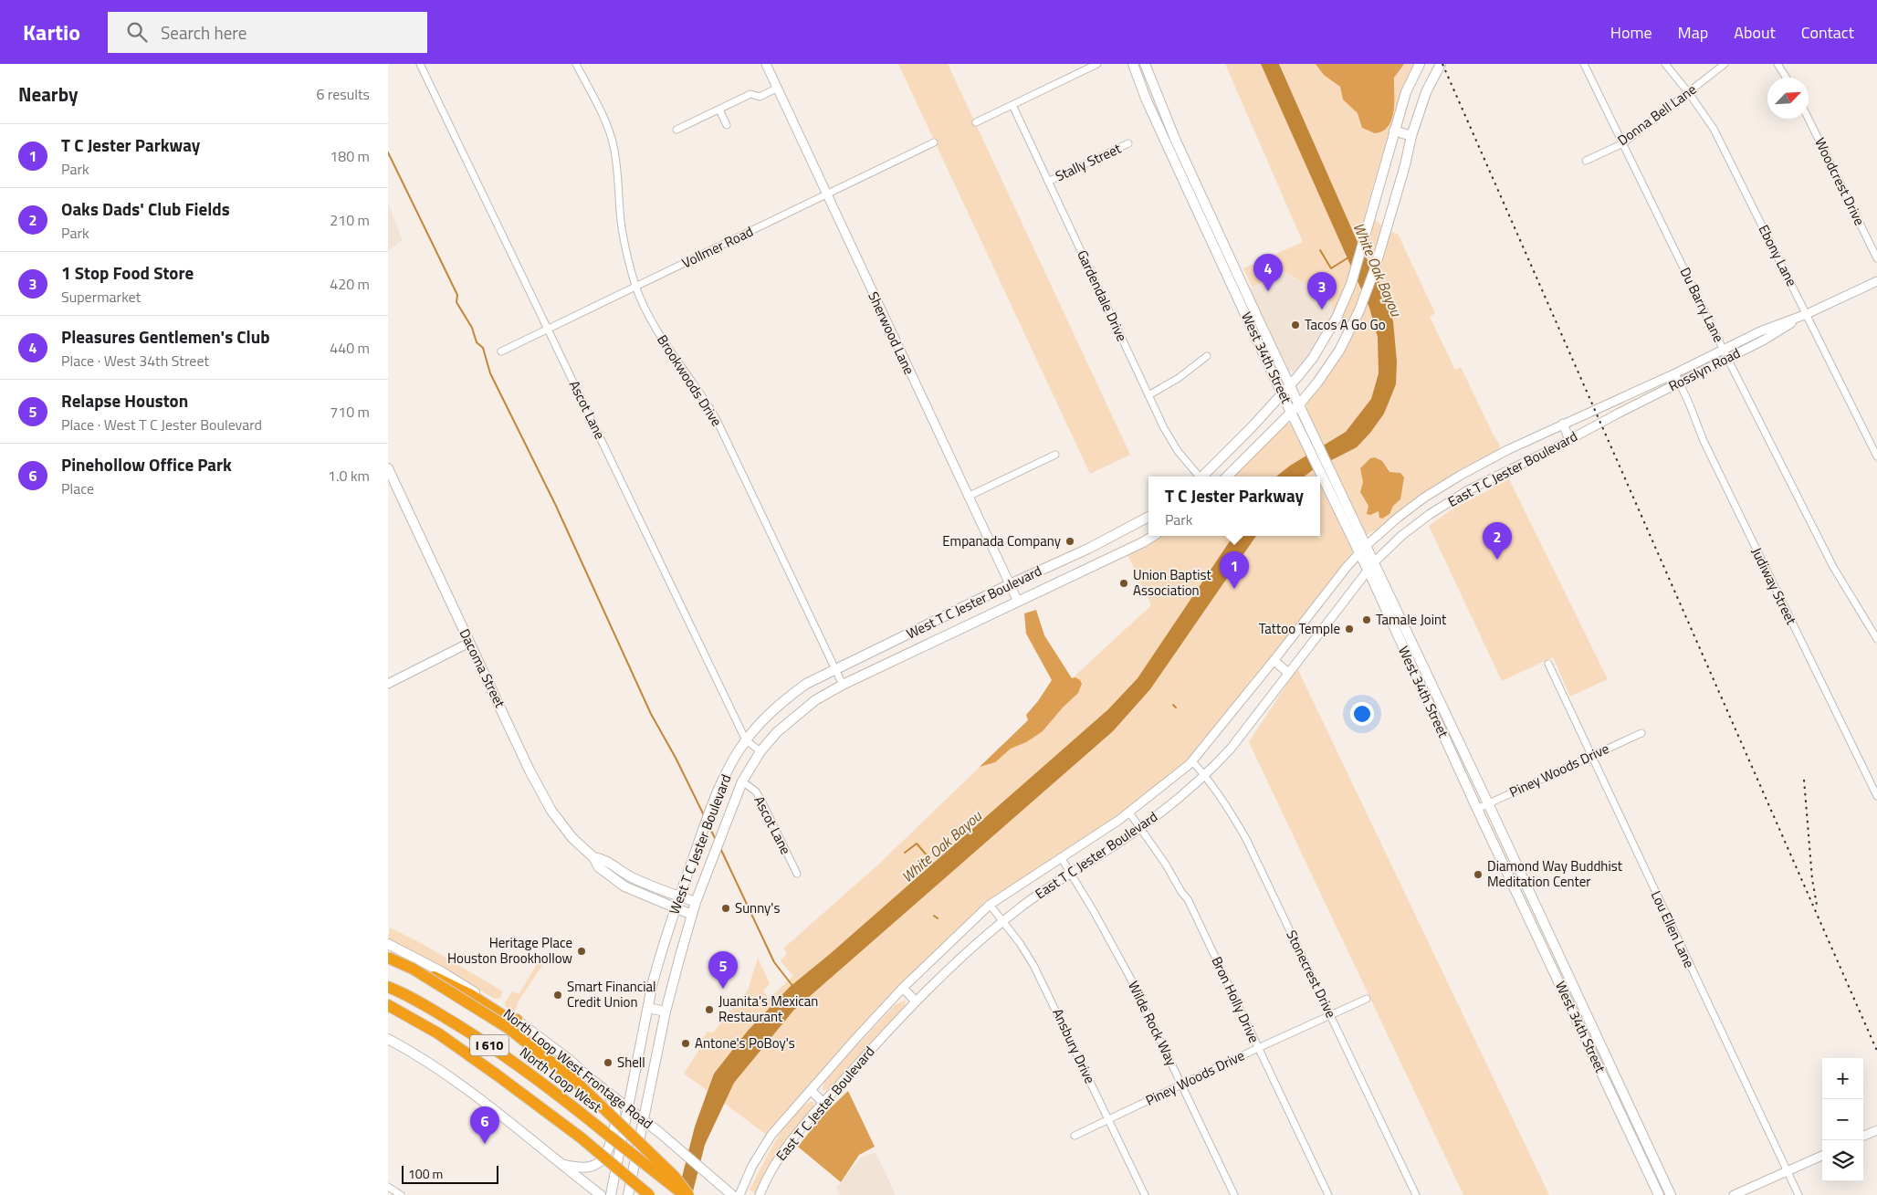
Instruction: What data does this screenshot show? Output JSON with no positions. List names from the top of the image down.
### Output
{
  "streets": {
    "highway": ["I 610", "North Loop West"],
    "main road": [
      "West 34th Street",
      "West T C Jester Boulevard",
      "Dacoma Street",
      "North Loop West Frontage Road"
    ],
    "street": [
      "Donna Bell Lane",
      "Stally Street",
      "Woodcrest Drive",
      "Vollmer Road",
      "Ebony Lane",
      "Gardendale Drive",
      "Du Barry Lane",
      "Sherwood Lane",
      "Rosslyn Road",
      "Brookwoods Drive",
      "Ascot Lane",
      "East T C Jester Boulevard",
      "Judiway Street",
      "Piney Woods Drive",
      "Lou Ellen Lane",
      "Stonecrest Drive",
      "Bron Holly Drive",
      "Wilde Rock Way",
      "Ansbury Drive"
    ]
  },
  "crossings": [
    ["Donna Bell Lane", "Ebony Lane"],
    ["Donna Bell Lane", "Du Barry Lane"],
    ["Stally Street", "Gardendale Drive"],
    ["Vollmer Road", "Sherwood Lane"],
    ["Vollmer Road", "Brookwoods Drive"],
    ["Vollmer Road", "Ascot Lane"],
    ["Ebony Lane", "Rosslyn Road"],
    ["Du Barry Lane", "Rosslyn Road"],
    ["Sherwood Lane", "West T C Jester Boulevard"],
    ["West 34th Street", "East T C Jester Boulevard"],
    ["West 34th Street", "Piney Woods Drive"],
    ["Rosslyn Road", "East T C Jester Boulevard"],
    ["Rosslyn Road", "Judiway Street"],
    ["Brookwoods Drive", "West T C Jester Boulevard"],
    ["Ascot Lane", "West T C Jester Boulevard"],
    ["East T C Jester Boulevard", "Stonecrest Drive"],
    ["East T C Jester Boulevard", "Bron Holly Drive"],
    ["East T C Jester Boulevard", "Wilde Rock Way"],
    ["East T C Jester Boulevard", "Ansbury Drive"],
    ["East T C Jester Boulevard", "North Loop West Frontage Road"],
    ["West T C Jester Boulevard", "Dacoma Street"],
    ["West T C Jester Boulevard", "North Loop West Frontage Road"],
    ["Piney Woods Drive", "Lou Ellen Lane"],
    ["Piney Woods Drive", "Stonecrest Drive"],
    ["Piney Woods Drive", "Bron Holly Drive"],
    ["Piney Woods Drive", "Wilde Rock Way"],
    ["Piney Woods Drive", "Ansbury Drive"]
  ],
  "water": ["White Oak Bayou"],
  "places": [
    "Tacos A Go Go",
    "Empanada Company",
    "Union Baptist Association",
    "Tamale Joint",
    "Tattoo Temple",
    "Diamond Way Buddhist Meditation Center",
    "Sunny's",
    "Heritage Place Houston Brookhollow",
    "Smart Financial Credit Union",
    "Juanita's Mexican Restaurant",
    "Antone's PoBoy's",
    "Shell"
  ],
  "scale_bar": "100 m",
  "north": "top right",
  "page": {
    "header": "Kartio",
    "search": "Search here",
    "nav": [
      "Home",
      "Map",
      "About",
      "Contact"
    ],
    "heading": ["Nearby", "6 results"],
    "list": [
      {
        "mark": "1",
        "name": "T C Jester Parkway",
        "note": "Park",
        "value": "180 m"
      },
      {
        "mark": "2",
        "name": "Oaks Dads' Club Fields",
        "note": "Park",
        "value": "210 m"
      },
      {
        "mark": "3",
        "name": "1 Stop Food Store",
        "note": "Supermarket",
        "value": "420 m"
      },
      {
        "mark": "4",
        "name": "Pleasures Gentlemen's Club",
        "note": "Place · West 34th Street",
        "value": "440 m"
      },
      {
        "mark": "5",
        "name": "Relapse Houston",
        "note": "Place · West T C Jester Boulevard",
        "value": "710 m"
      },
      {
        "mark": "6",
        "name": "Pinehollow Office Park",
        "note": "Place",
        "value": "1.0 km"
      }
    ],
    "pins": [
      "4",
      "3",
      "2",
      "1",
      "5",
      "6"
    ],
    "popup": ["T C Jester Parkway", "Park"],
    "map_buttons": ["+", "−"],
    "scale": "100 m"
  }
}
